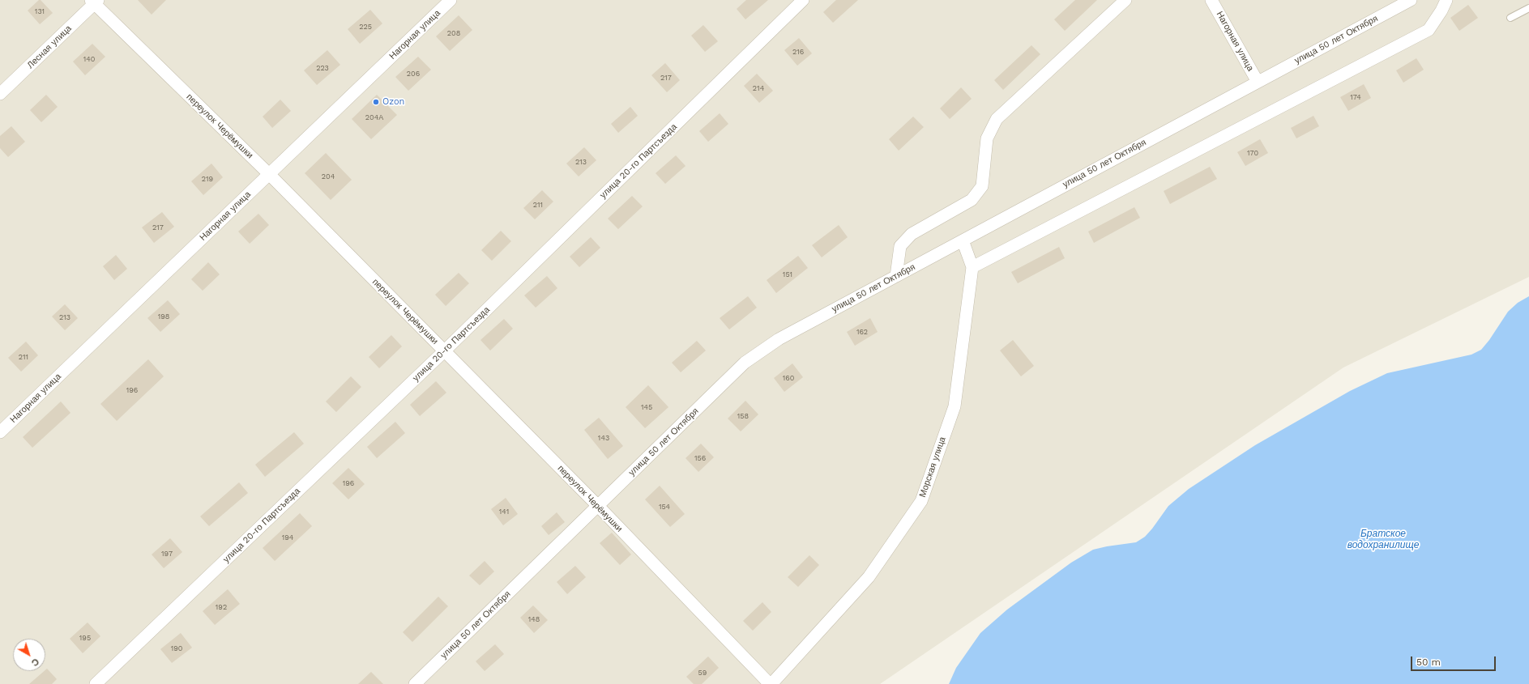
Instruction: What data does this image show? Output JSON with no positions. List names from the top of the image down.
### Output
{
  "streets": {
    "street": [
      "Нагорная улица",
      "улица 50 лет Октября",
      "Лесная улица",
      "переулок Черёмушки",
      "улица 20-го Партсъезда",
      "Морская улица"
    ]
  },
  "crossings": [
    ["Нагорная улица", "улица 50 лет Октября"],
    ["Нагорная улица", "переулок Черёмушки"],
    ["улица 50 лет Октября", "переулок Черёмушки"],
    ["улица 50 лет Октября", "Морская улица"],
    ["Лесная улица", "переулок Черёмушки"],
    ["переулок Черёмушки", "улица 20-го Партсъезда"],
    ["переулок Черёмушки", "Морская улица"]
  ],
  "water": ["Братское водохранилище"],
  "places": ["Ozon"],
  "house_numbers": [
    "131",
    "225",
    "208",
    "216",
    "140",
    "223",
    "206",
    "217",
    "214",
    "174",
    "204А",
    "170",
    "213",
    "204",
    "219",
    "211",
    "217",
    "151",
    "198",
    "213",
    "162",
    "211",
    "160",
    "196",
    "145",
    "158",
    "143",
    "156",
    "196",
    "154",
    "141",
    "194",
    "197",
    "192",
    "148",
    "195",
    "190",
    "59"
  ],
  "scale_bar": "50 m",
  "north": "bottom right"
}
